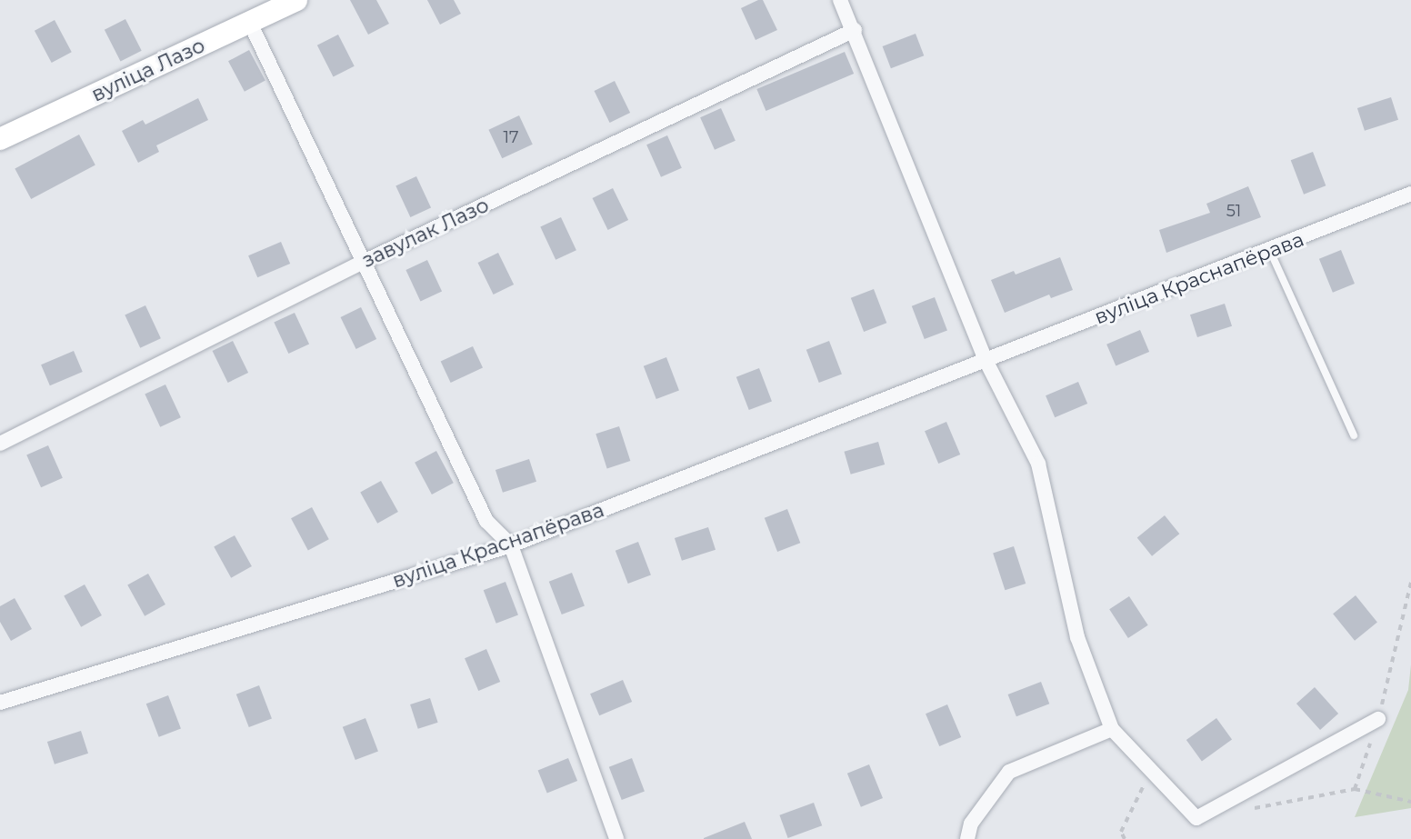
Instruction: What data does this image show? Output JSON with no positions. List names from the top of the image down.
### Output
{
  "streets": {
    "main road": ["вуліца Лазо"],
    "street": ["завулак Лазо", "вуліца Краснапёрава"]
  },
  "house_numbers": ["17", "51"]
}
